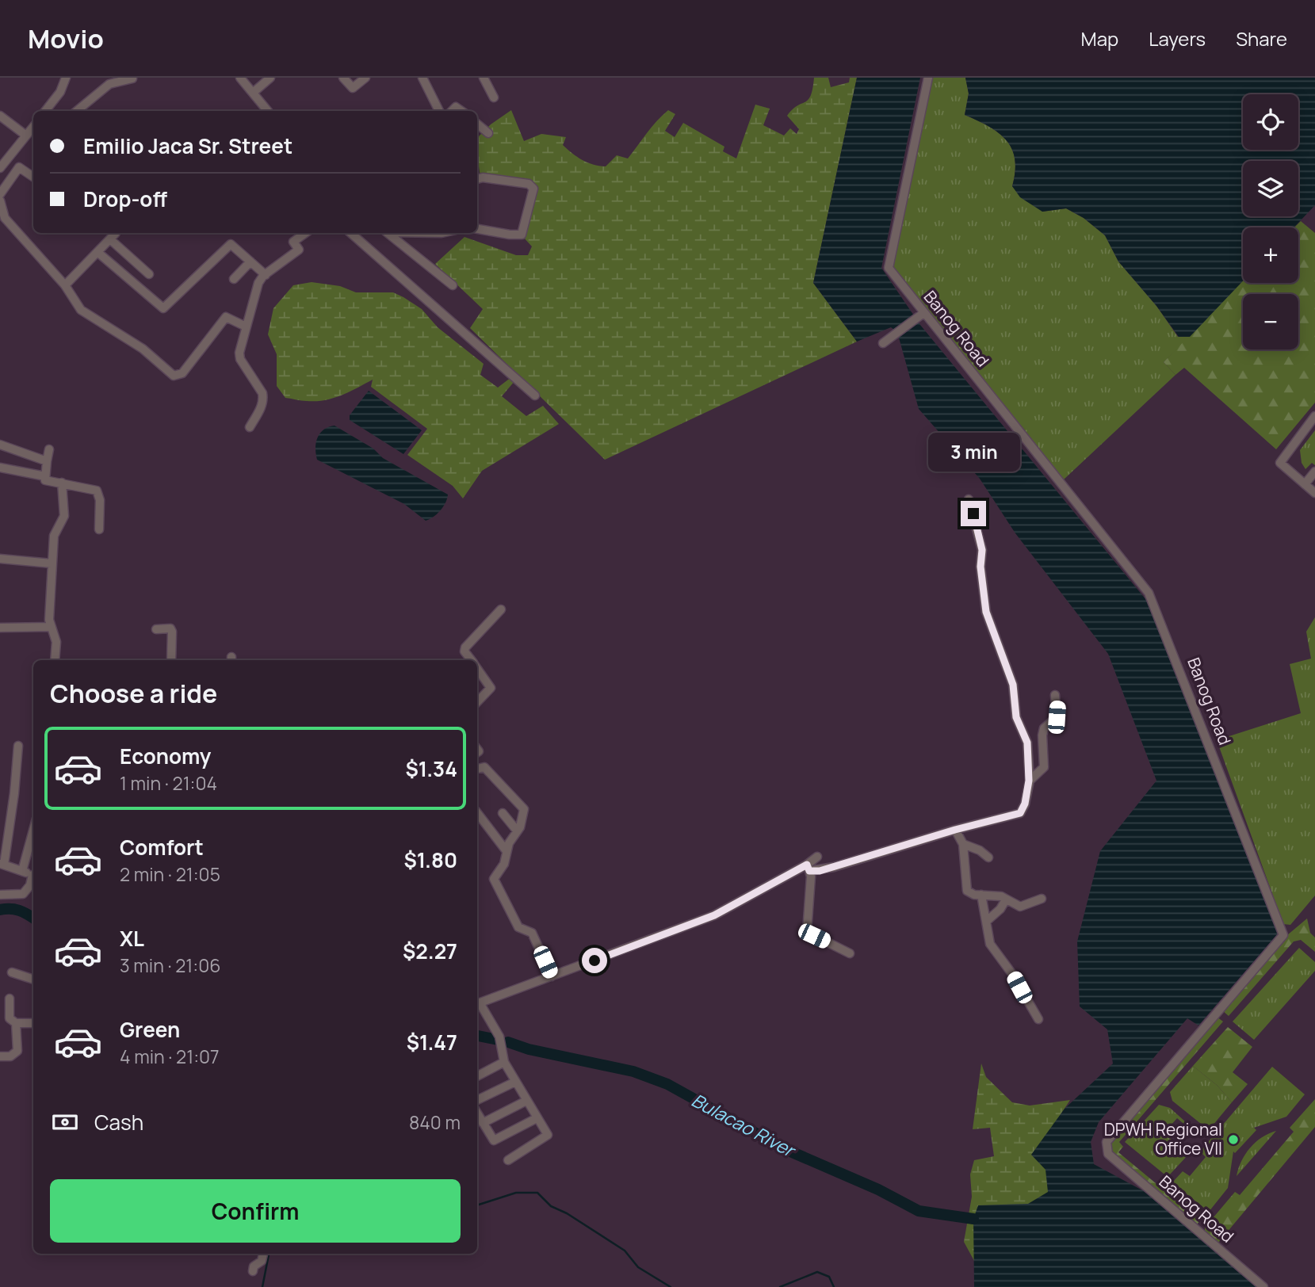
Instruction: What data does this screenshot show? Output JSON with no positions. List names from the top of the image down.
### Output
{
  "streets": {
    "street": ["Banog Road"]
  },
  "water": ["Bulacao River"],
  "places": ["DPWH Regional Office VII"],
  "page": {
    "header": "Movio",
    "nav": ["Map", "Layers", "Share"],
    "map_buttons": ["+", "−"],
    "banner": ["Emilio Jaca Sr. Street", "Drop-off"],
    "bubble": "3 min",
    "heading": "Choose a ride",
    "list": [
      {
        "name": "Economy",
        "note": "1 min · 21:04",
        "value": "$1.34"
      },
      {
        "name": "Comfort",
        "note": "2 min · 21:05",
        "value": "$1.80"
      },
      {
        "name": "XL",
        "note": "3 min · 21:06",
        "value": "$2.27"
      },
      {
        "name": "Green",
        "note": "4 min · 21:07",
        "value": "$1.47"
      }
    ],
    "pay": ["Cash", "840 m"],
    "buttons": "Confirm"
  }
}
